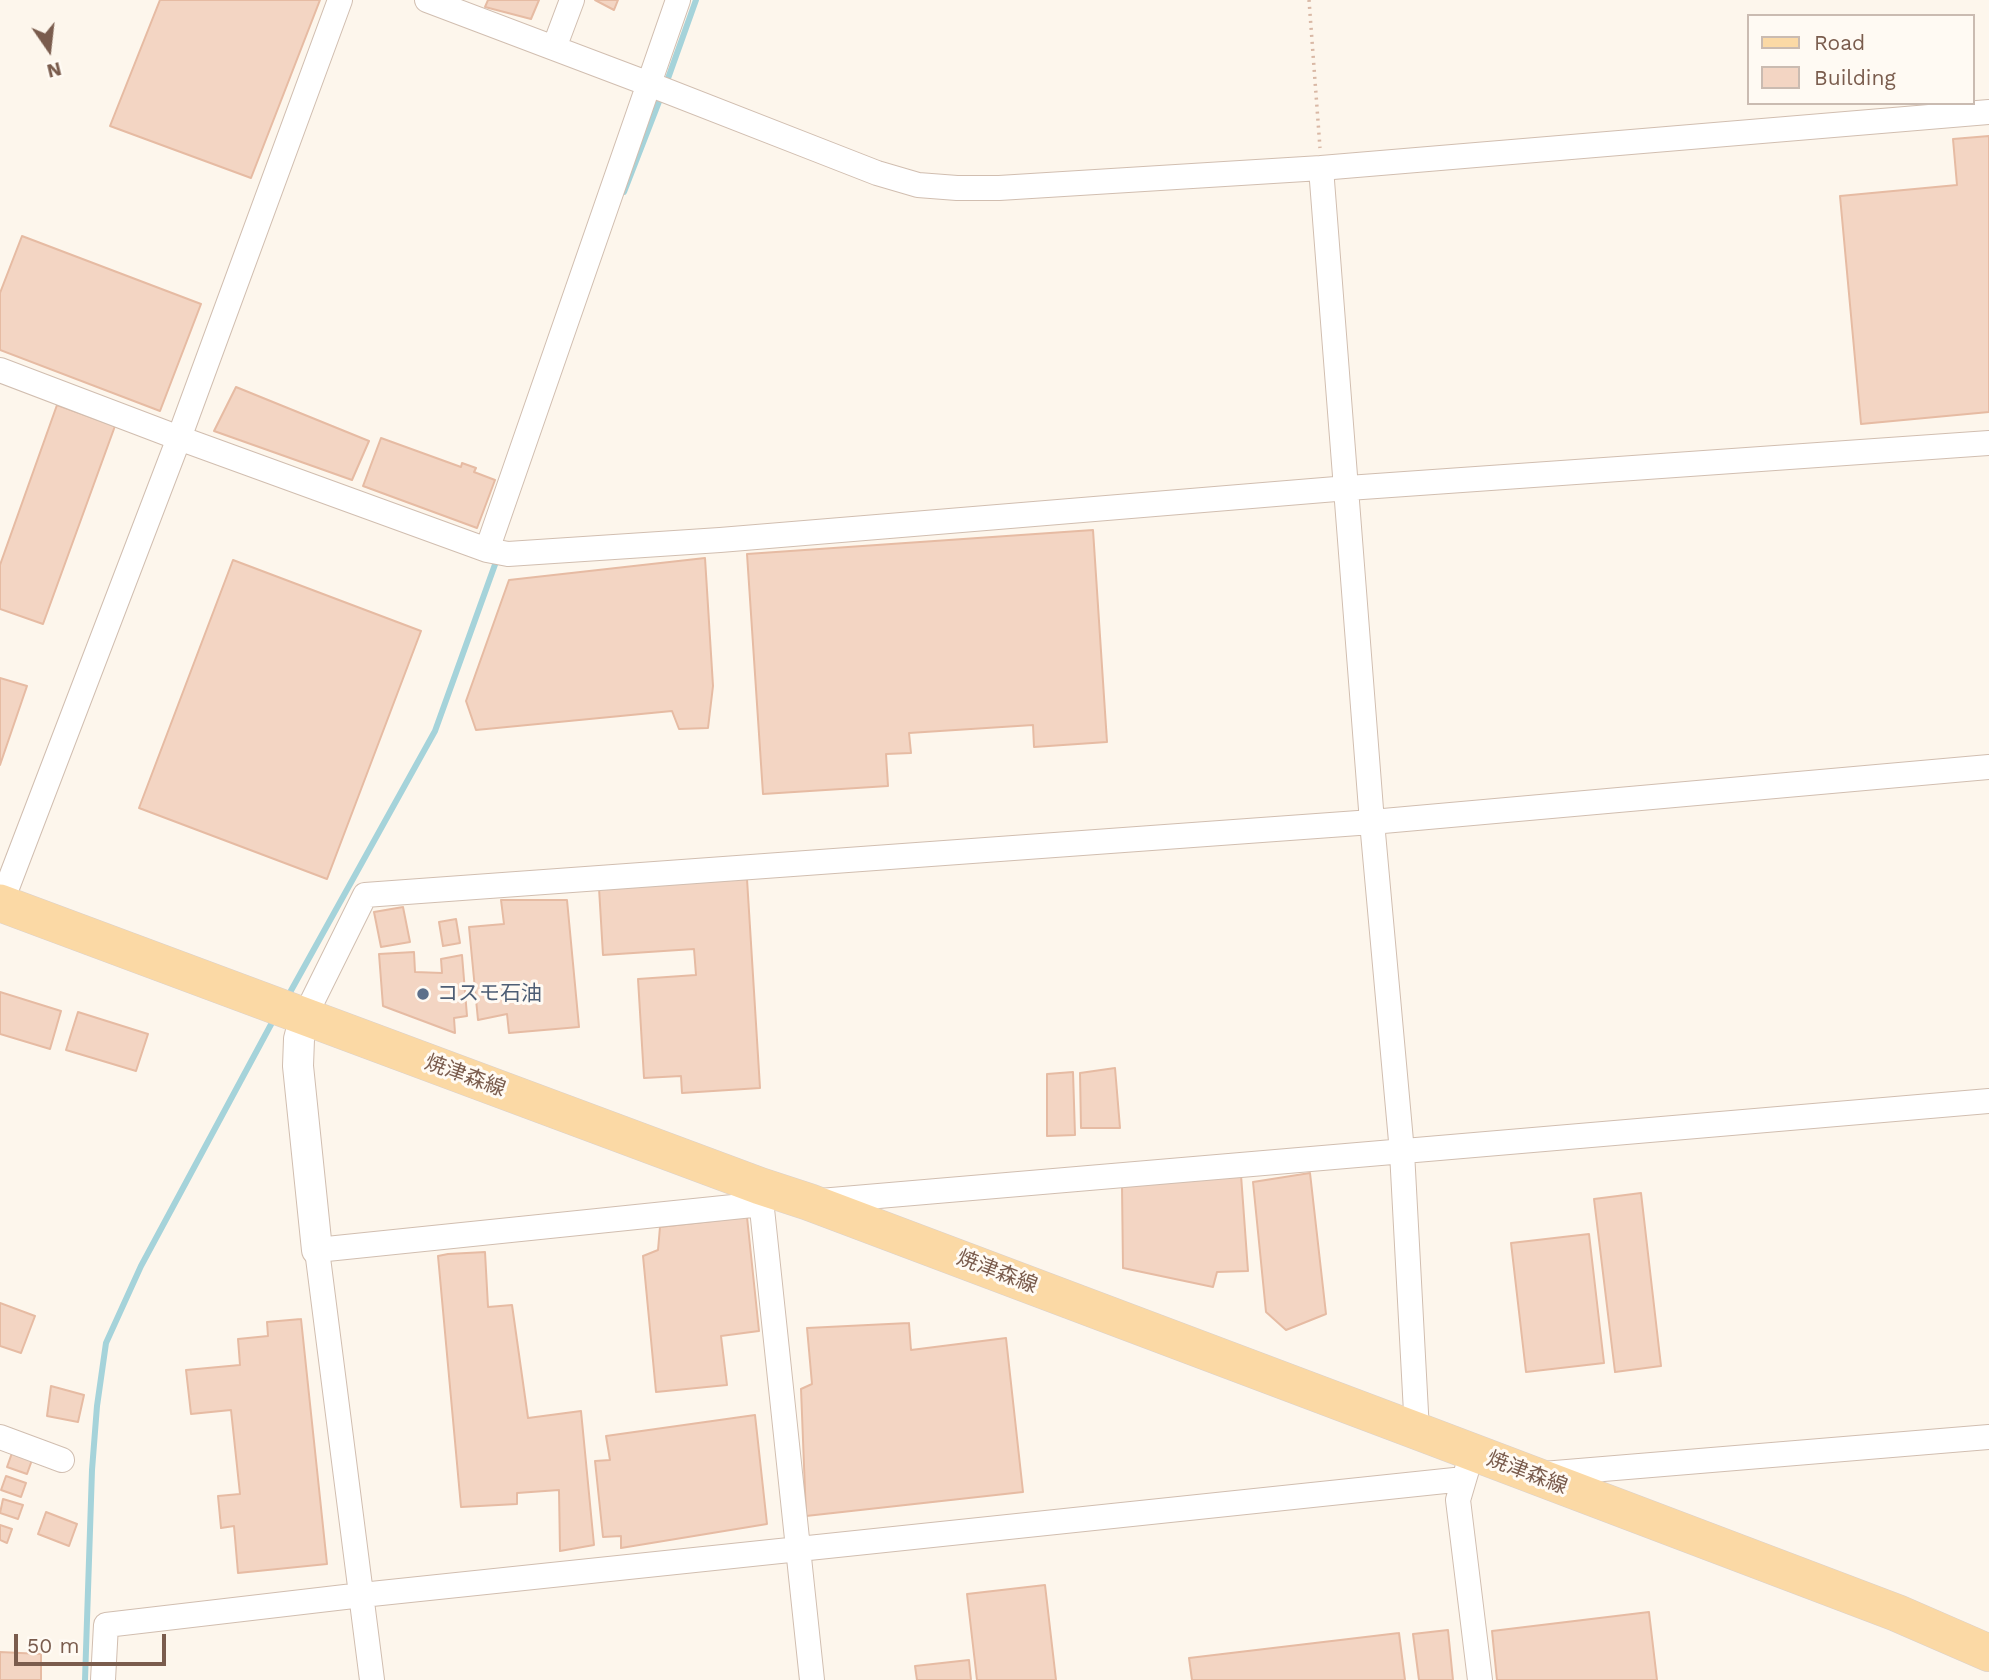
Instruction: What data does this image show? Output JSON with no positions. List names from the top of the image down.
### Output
{
  "streets": {
    "main road": ["焼津森線"]
  },
  "places": ["コスモ石油"],
  "legend": ["Road", "Building"],
  "scale_bar": "50 m",
  "north": "bottom"
}
